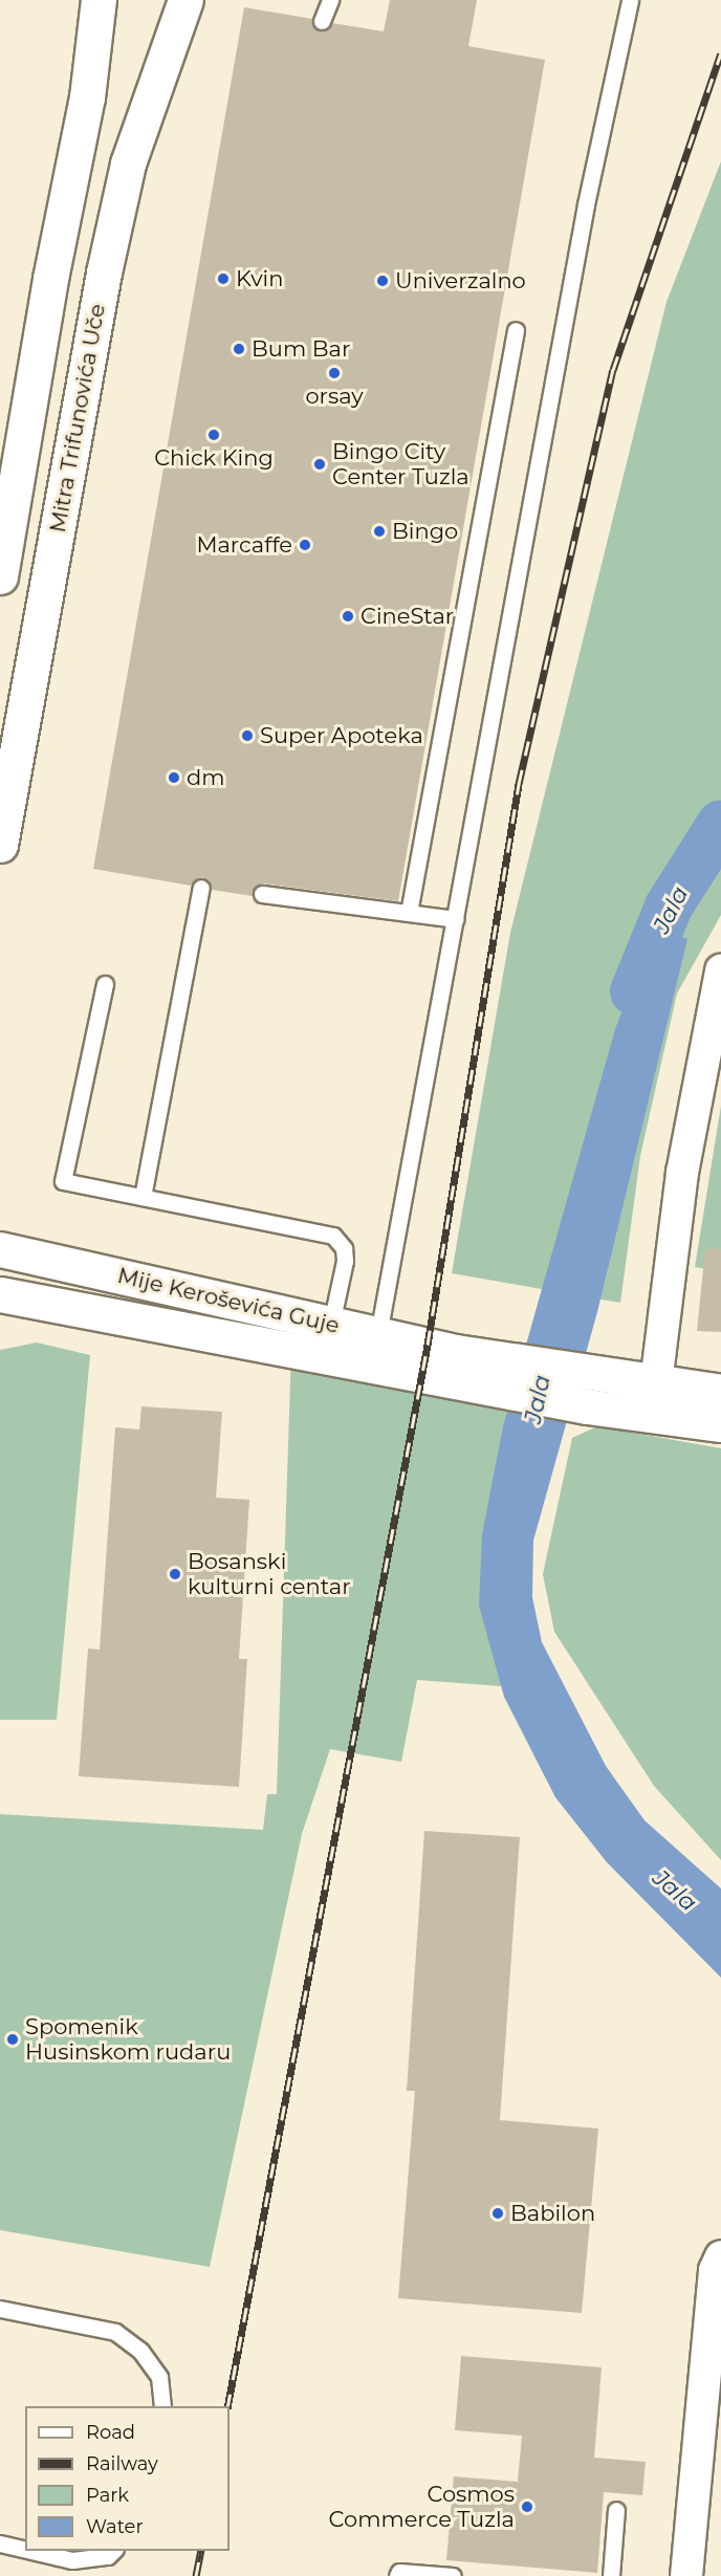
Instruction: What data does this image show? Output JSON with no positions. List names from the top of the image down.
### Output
{
  "streets": {
    "main road": ["Mitra Trifunovića Uče", "Mije Keroševića Guje"]
  },
  "water": ["Jala"],
  "places": [
    "Kvin",
    "Univerzalno",
    "Bum Bar",
    "orsay",
    "Chick King",
    "Bingo City Center Tuzla",
    "Bingo",
    "Marcaffe",
    "CineStar",
    "Super Apoteka",
    "dm",
    "Bosanski kulturni centar",
    "Spomenik Husinskom rudaru",
    "Babilon",
    "Cosmos Commerce Tuzla"
  ],
  "legend": [
    "Road",
    "Railway",
    "Park",
    "Water"
  ]
}
